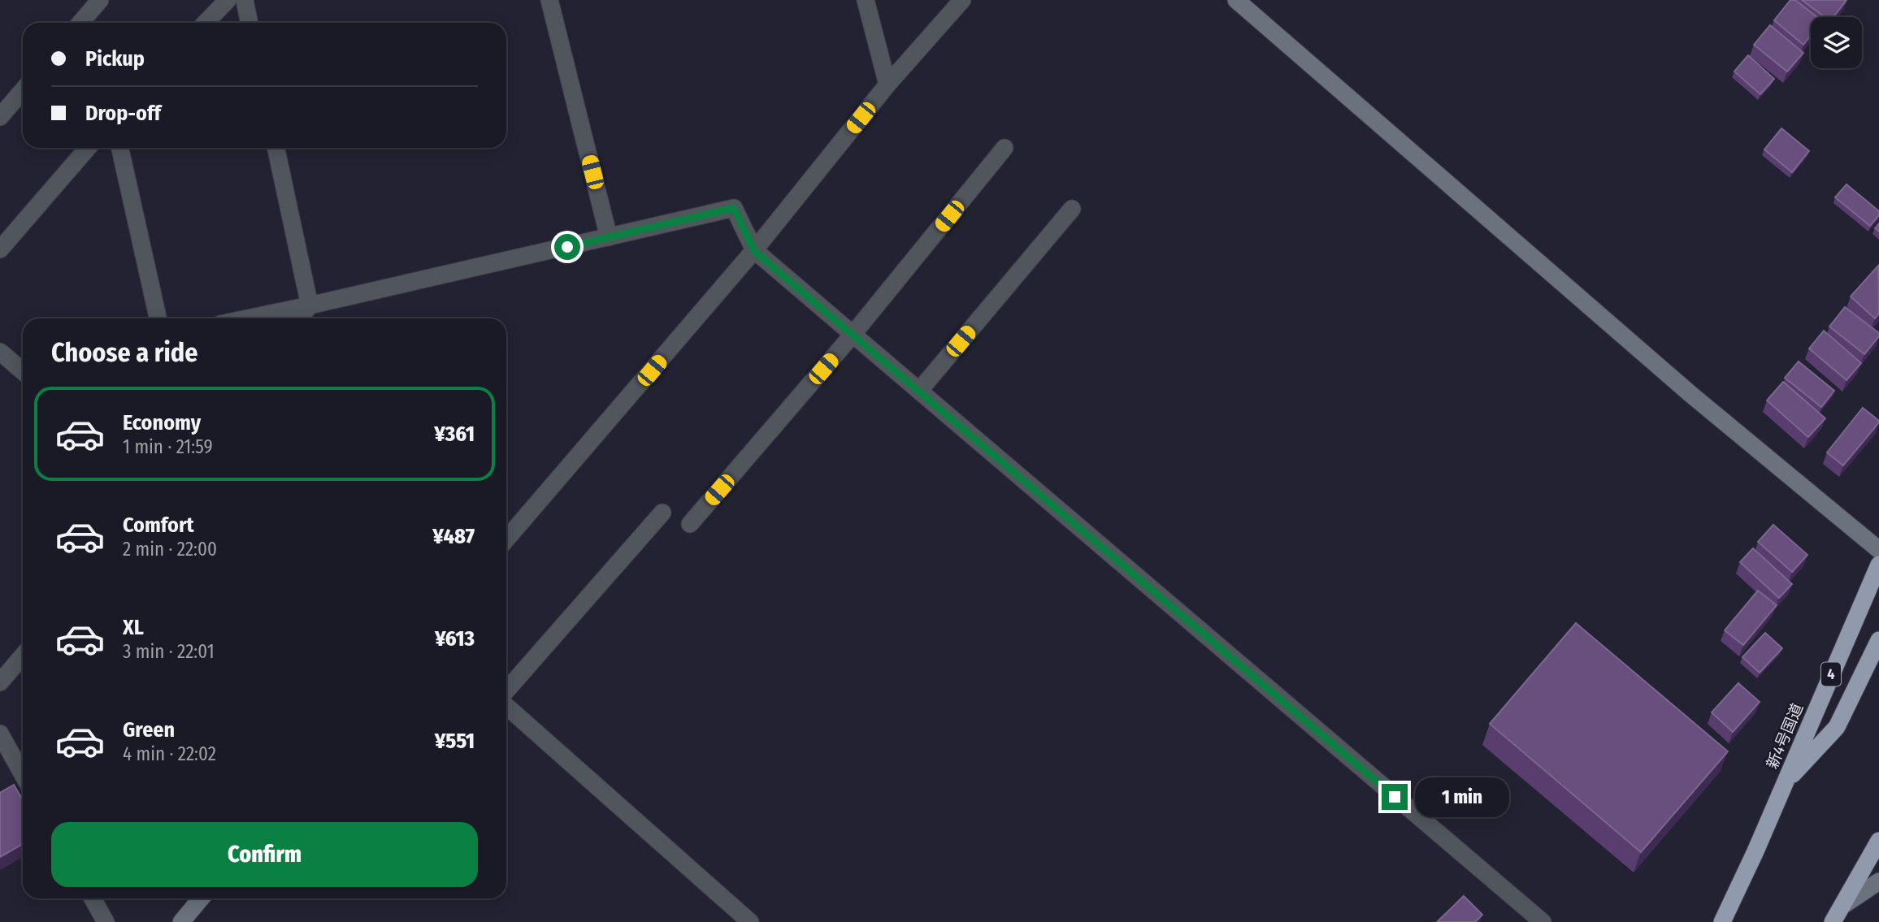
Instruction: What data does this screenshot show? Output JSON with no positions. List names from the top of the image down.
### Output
{
  "streets": {
    "highway": ["4", "新4号国道"]
  },
  "page": {
    "banner": ["Pickup", "Drop-off"],
    "heading": "Choose a ride",
    "list": [
      {
        "name": "Economy",
        "note": "1 min · 21:59",
        "value": "¥361"
      },
      {
        "name": "Comfort",
        "note": "2 min · 22:00",
        "value": "¥487"
      },
      {
        "name": "XL",
        "note": "3 min · 22:01",
        "value": "¥613"
      },
      {
        "name": "Green",
        "note": "4 min · 22:02",
        "value": "¥551"
      }
    ],
    "bubble": "1 min",
    "buttons": "Confirm"
  }
}
